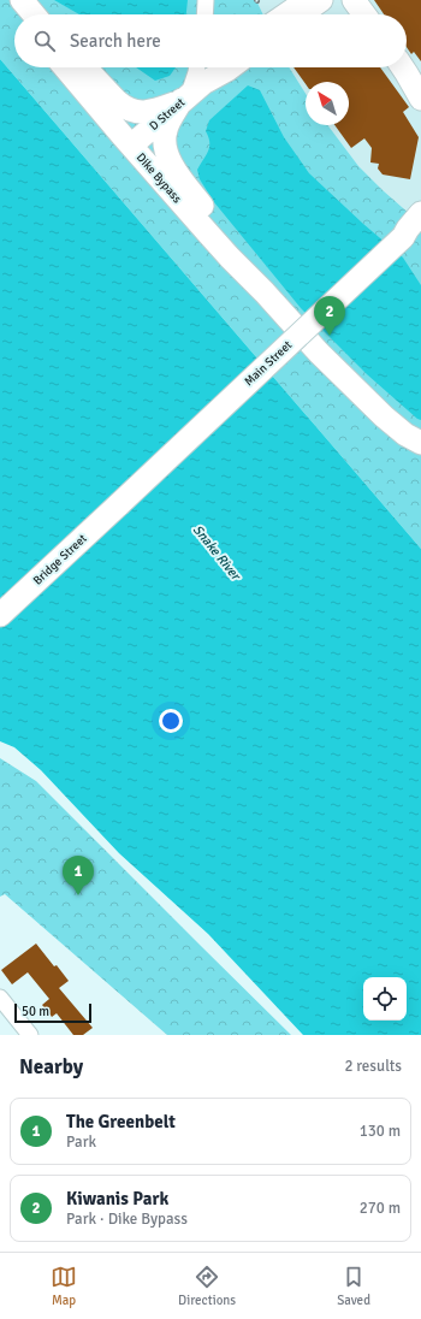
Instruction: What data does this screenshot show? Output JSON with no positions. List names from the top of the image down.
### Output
{
  "streets": {
    "highway": [
      "D Street",
      "Dike Bypass",
      "Main Street",
      "Bridge Street"
    ]
  },
  "crossings": [
    ["D Street", "Dike Bypass"],
    ["Main Street", "Bridge Street"]
  ],
  "water": ["Snake River"],
  "scale_bar": "50 m",
  "north": "top left",
  "page": {
    "search": "Search here",
    "pins": ["2", "1"],
    "scale": "50 m",
    "heading": ["Nearby", "2 results"],
    "list": [
      {
        "mark": "1",
        "name": "The Greenbelt",
        "note": "Park",
        "value": "130 m"
      },
      {
        "mark": "2",
        "name": "Kiwanis Park",
        "note": "Park · Dike Bypass",
        "value": "270 m"
      }
    ],
    "nav": ["Map", "Directions", "Saved"]
  }
}
